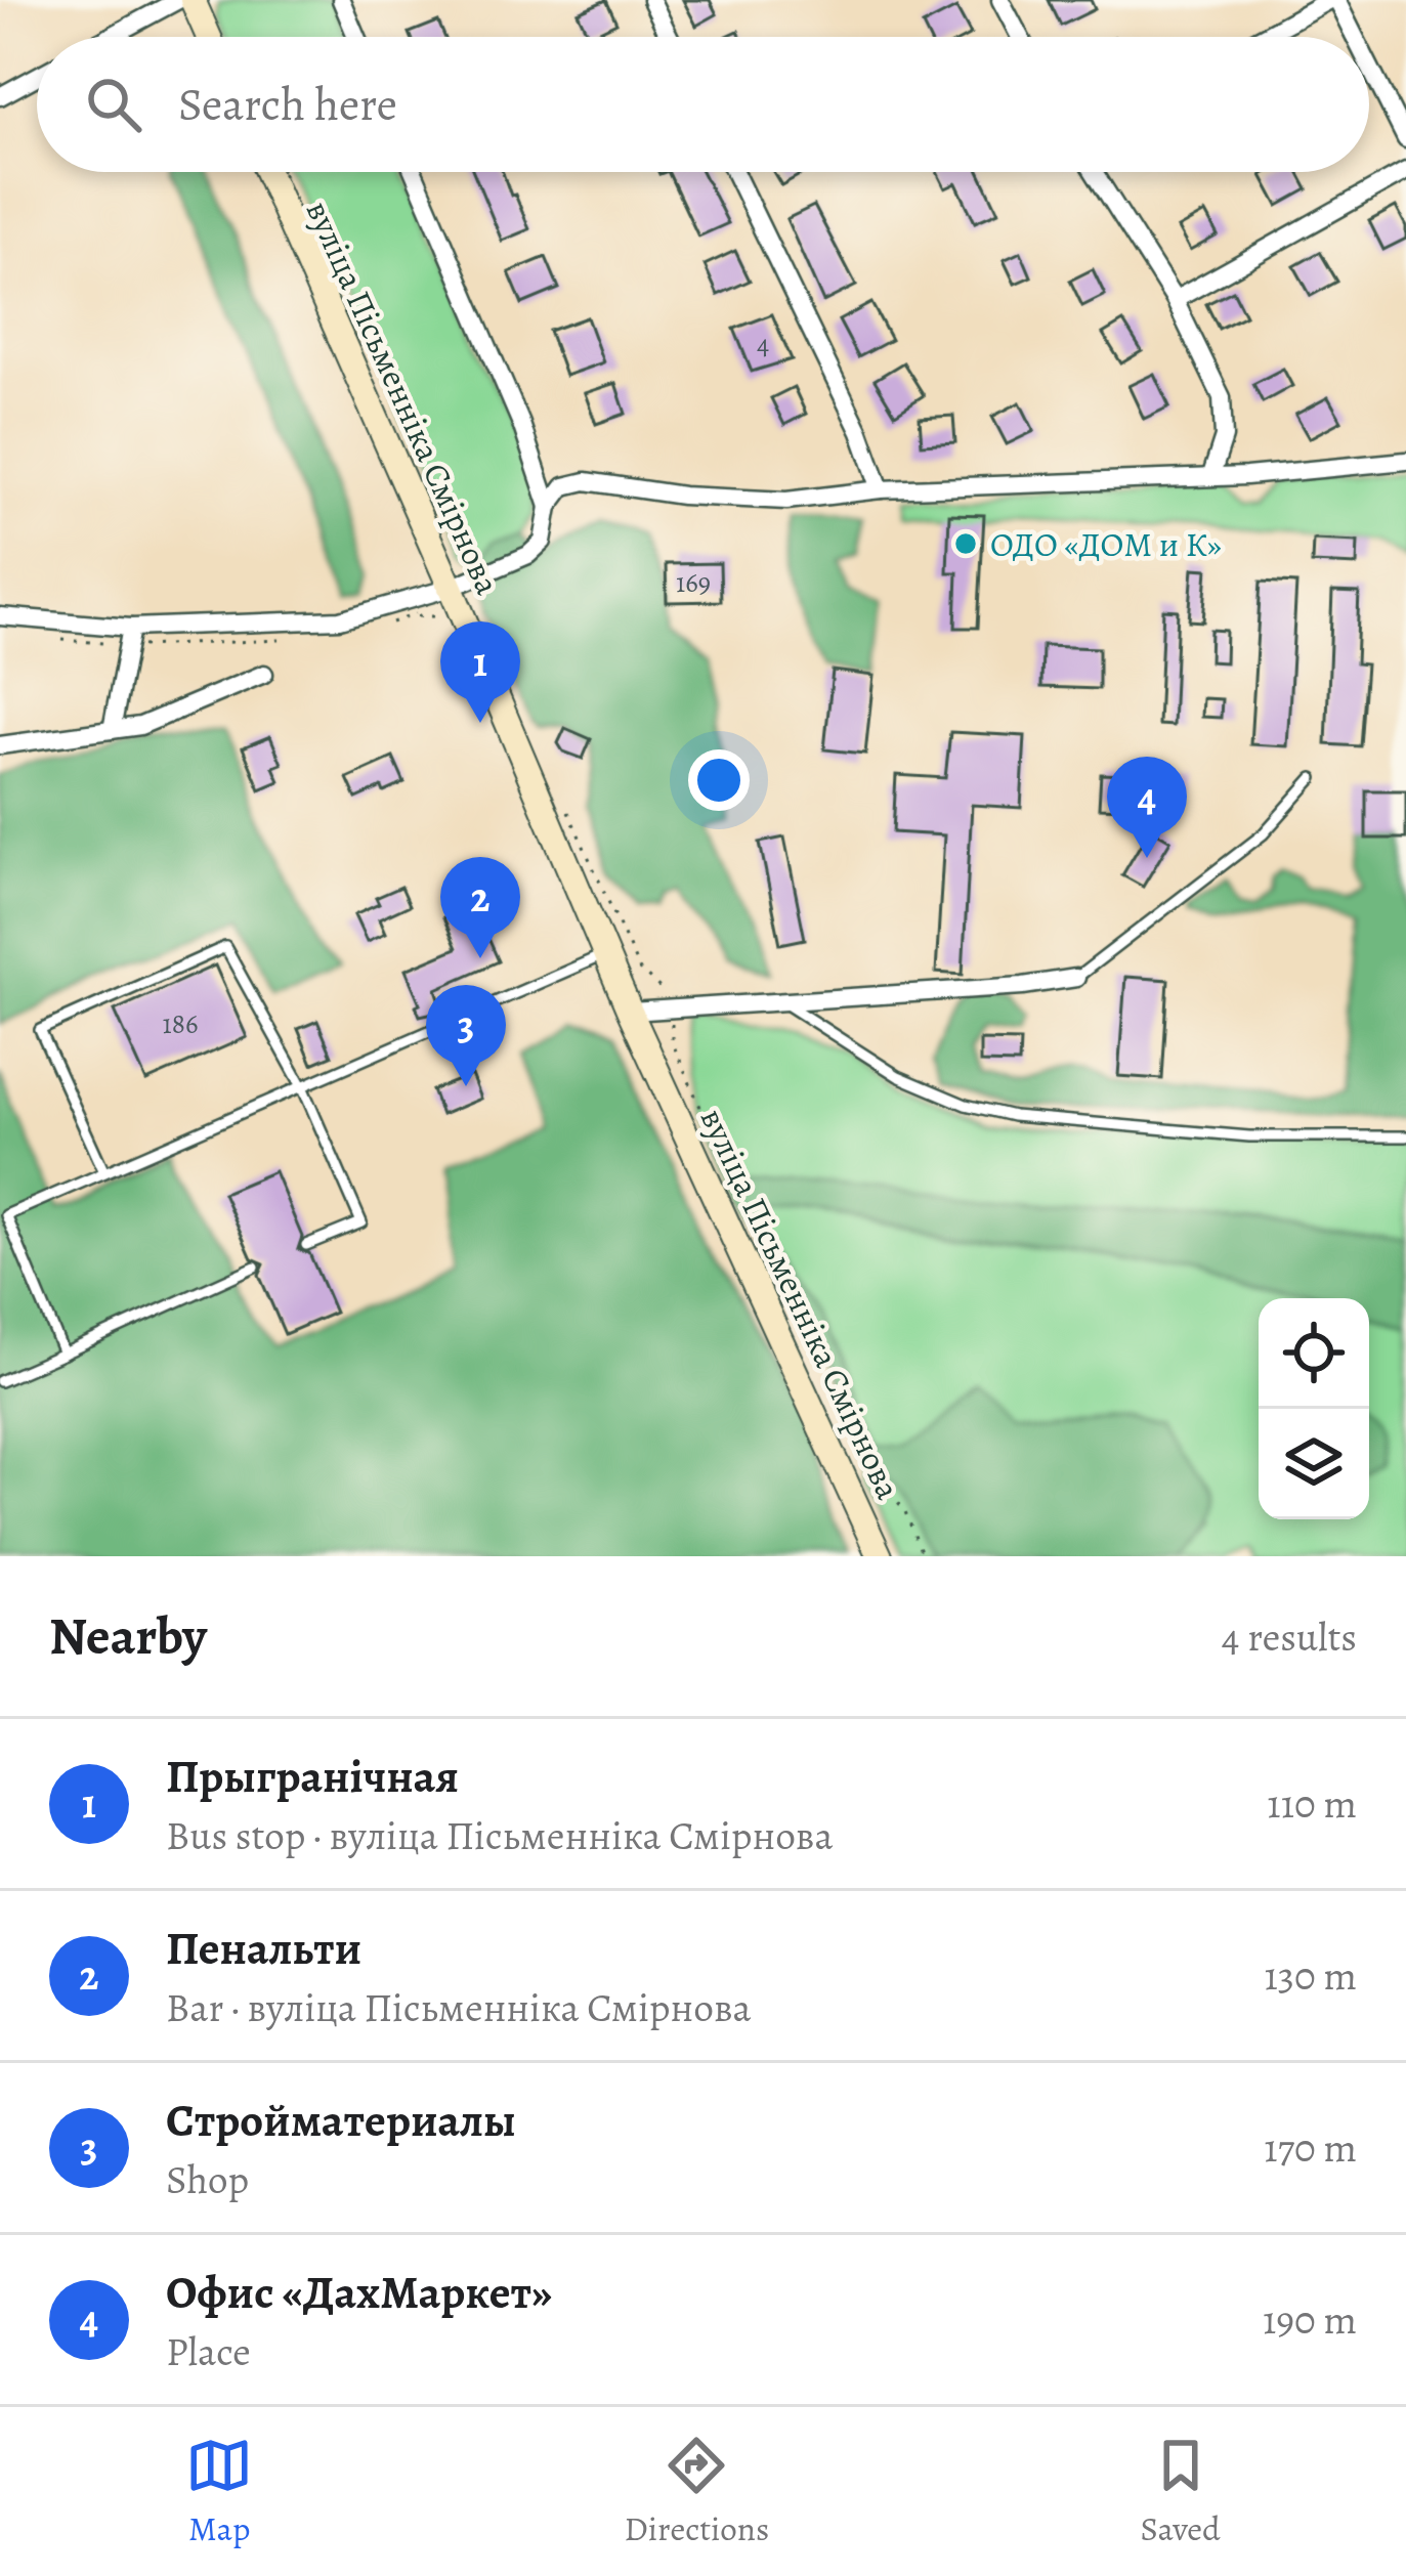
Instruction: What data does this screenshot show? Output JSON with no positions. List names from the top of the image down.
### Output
{
  "streets": {
    "main road": ["вуліца Пісьменніка Смірнова"]
  },
  "places": ["ОДО «ДОМ и К»"],
  "house_numbers": ["4", "169", "186"],
  "page": {
    "search": "Search here",
    "pins": [
      "1",
      "4",
      "2",
      "3"
    ],
    "heading": ["Nearby", "4 results"],
    "list": [
      {
        "mark": "1",
        "name": "Прыгранічная",
        "note": "Bus stop · вуліца Пісьменніка Смірнова",
        "value": "110 m"
      },
      {
        "mark": "2",
        "name": "Пенальти",
        "note": "Bar · вуліца Пісьменніка Смірнова",
        "value": "130 m"
      },
      {
        "mark": "3",
        "name": "Стройматериалы",
        "note": "Shop",
        "value": "170 m"
      },
      {
        "mark": "4",
        "name": "Офис «ДахМаркет»",
        "note": "Place",
        "value": "190 m"
      }
    ],
    "nav": ["Map", "Directions", "Saved"]
  }
}
